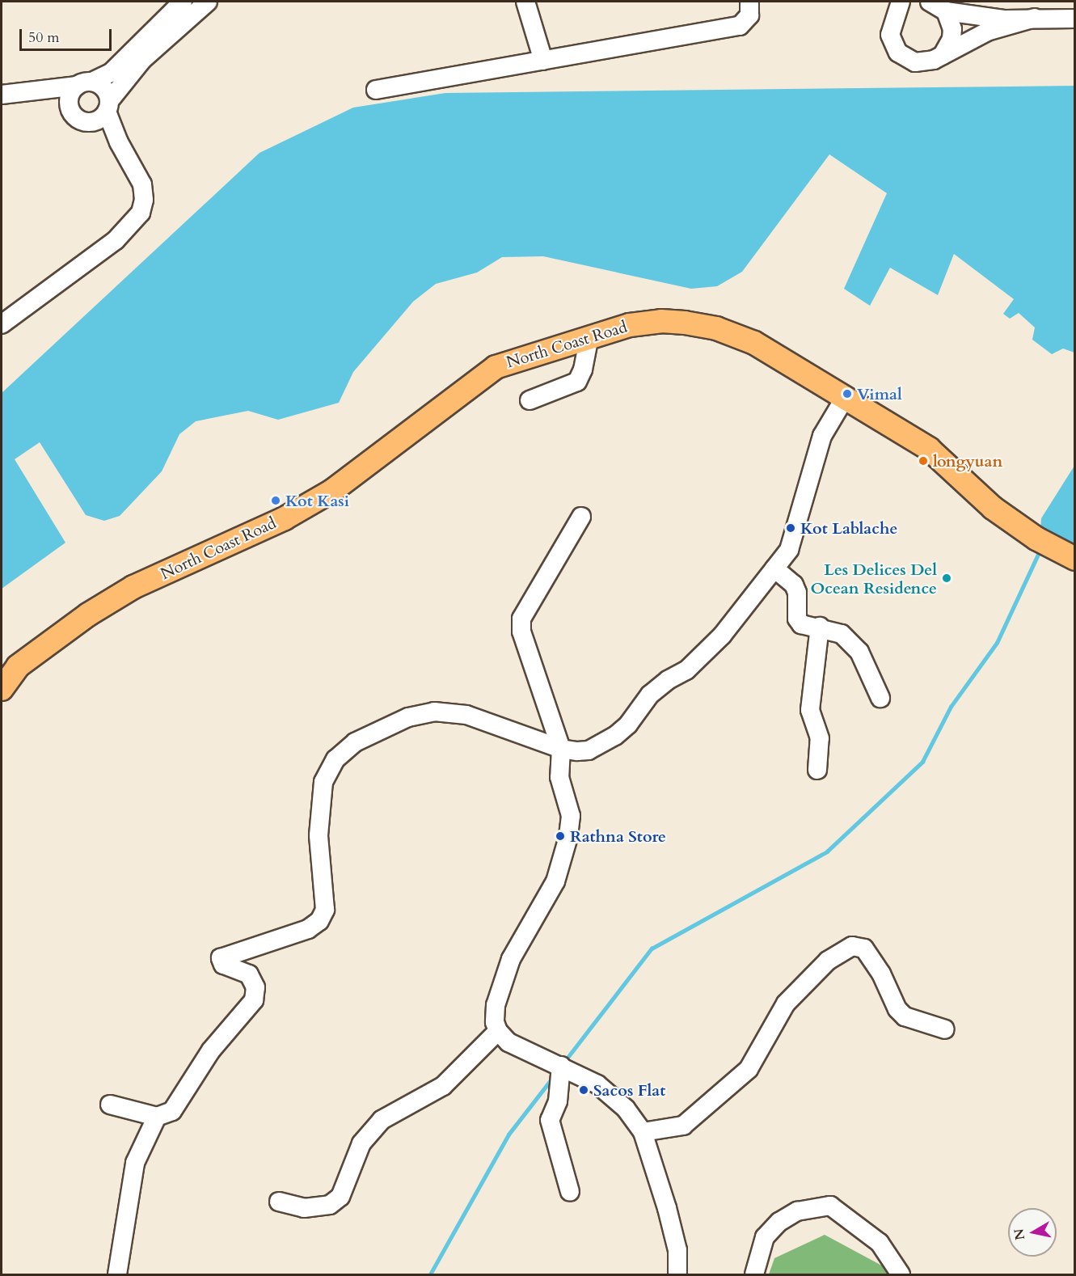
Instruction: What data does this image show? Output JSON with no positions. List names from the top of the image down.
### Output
{
  "streets": {
    "main road": ["North Coast Road"]
  },
  "places": [
    "Vimal",
    "longyuan",
    "Kot Kasi",
    "Kot Lablache",
    "Les Delices Del Ocean Residence",
    "Rathna Store",
    "Sacos Flat"
  ],
  "scale_bar": "50 m",
  "north": "left"
}
